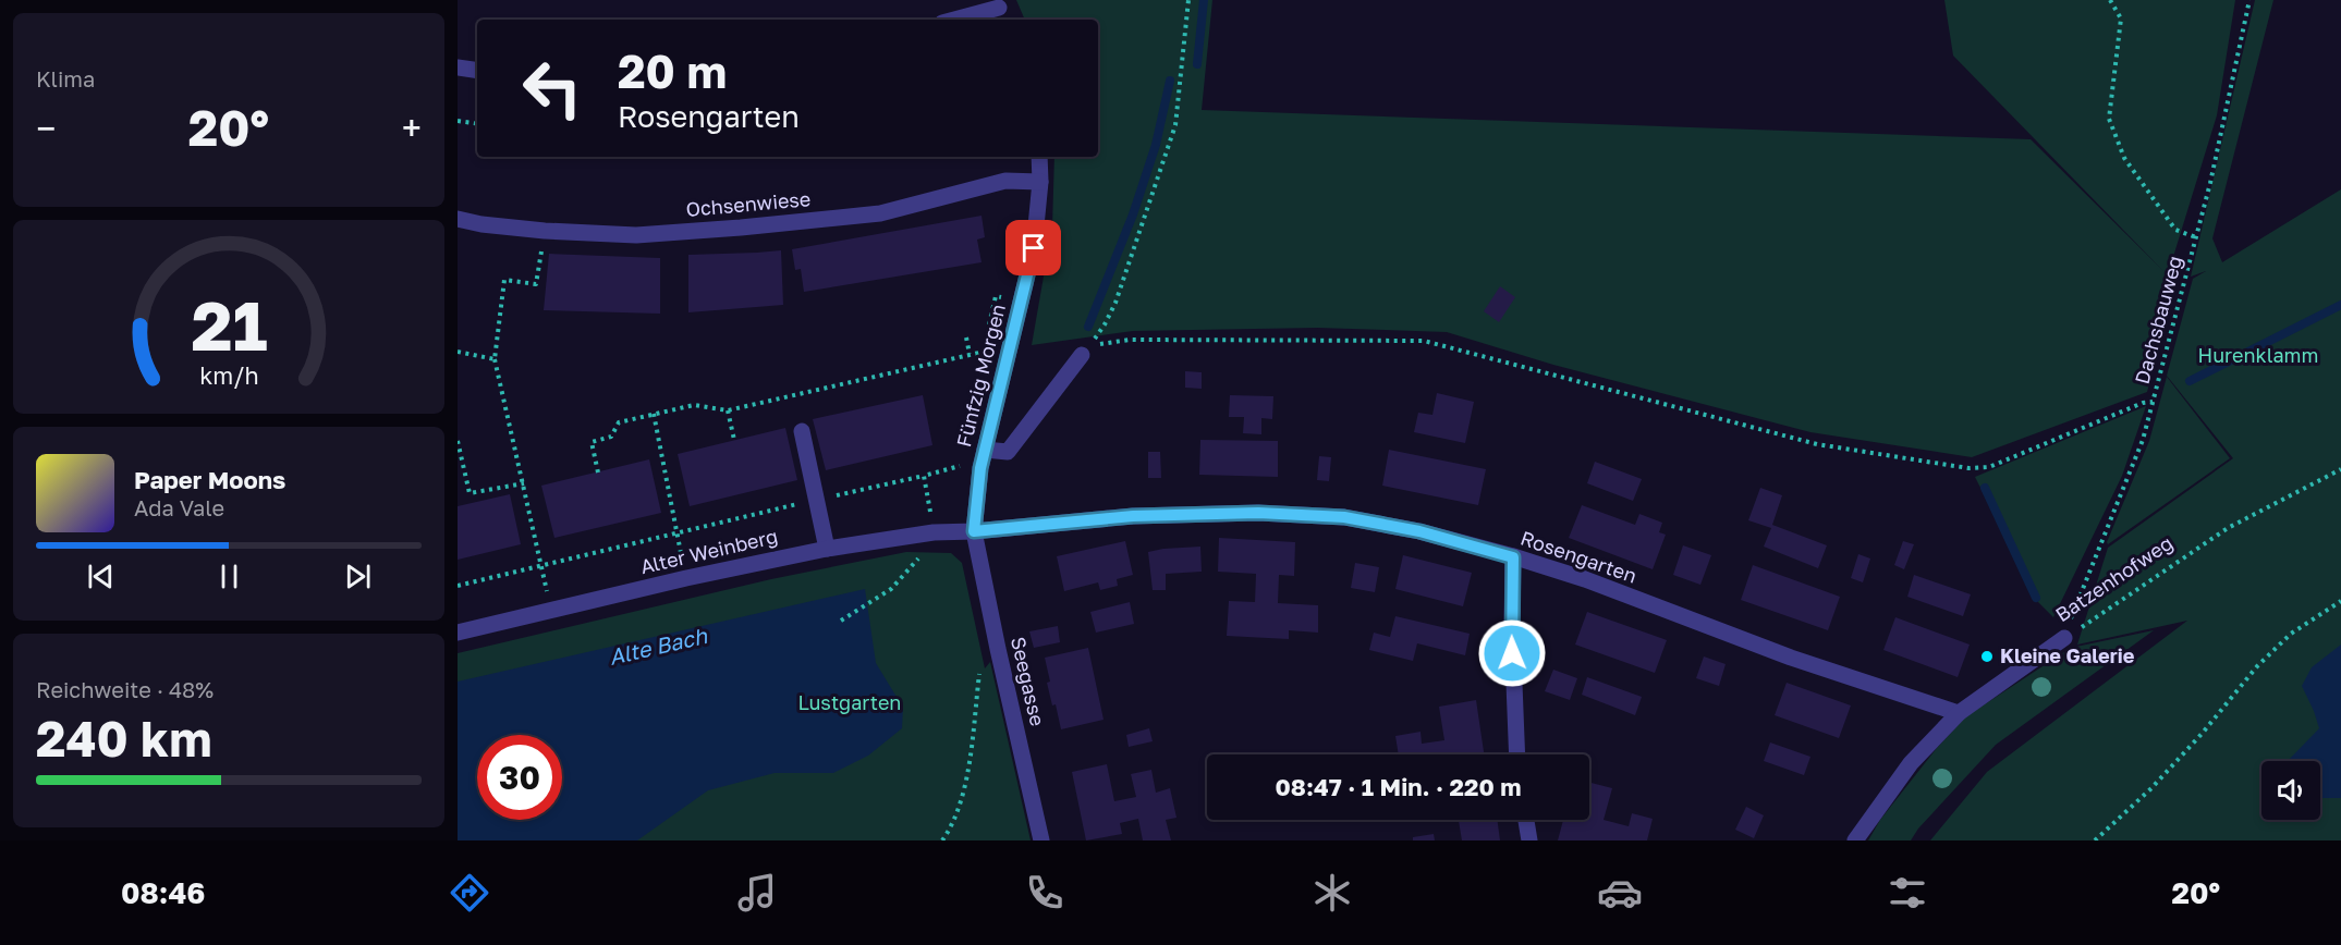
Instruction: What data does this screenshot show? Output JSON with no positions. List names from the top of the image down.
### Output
{
  "streets": {
    "street": [
      "Ochsenwiese",
      "Fünfzig Morgen",
      "Alter Weinberg",
      "Rosengarten",
      "Batzenhofweg",
      "Seegasse"
    ],
    "path": ["Dachsbauweg"]
  },
  "crossings": [
    ["Ochsenwiese", "Fünfzig Morgen"],
    ["Dachsbauweg", "Batzenhofweg"],
    ["Fünfzig Morgen", "Alter Weinberg"],
    ["Fünfzig Morgen", "Rosengarten"],
    ["Fünfzig Morgen", "Seegasse"],
    ["Alter Weinberg", "Rosengarten"],
    ["Alter Weinberg", "Seegasse"],
    ["Rosengarten", "Batzenhofweg"],
    ["Rosengarten", "Seegasse"]
  ],
  "water": ["Alte Bach"],
  "parks": ["Hurenklamm", "Lustgarten"],
  "places": ["Kleine Galerie"],
  "page": {
    "tile": [
      "Klima",
      ["Reichweite · 48%", "240 km"]
    ],
    "turn": ["20 m", "Rosengarten"],
    "heat": ["−", "20°", "+"],
    "song": ["Paper Moons", "Ada Vale"],
    "limit": "30",
    "trip": "08:47 · 1 Min. · 220 m",
    "tabs": ["08:46", "20°"],
    "gauge": ["21", "km/h"]
  }
}
